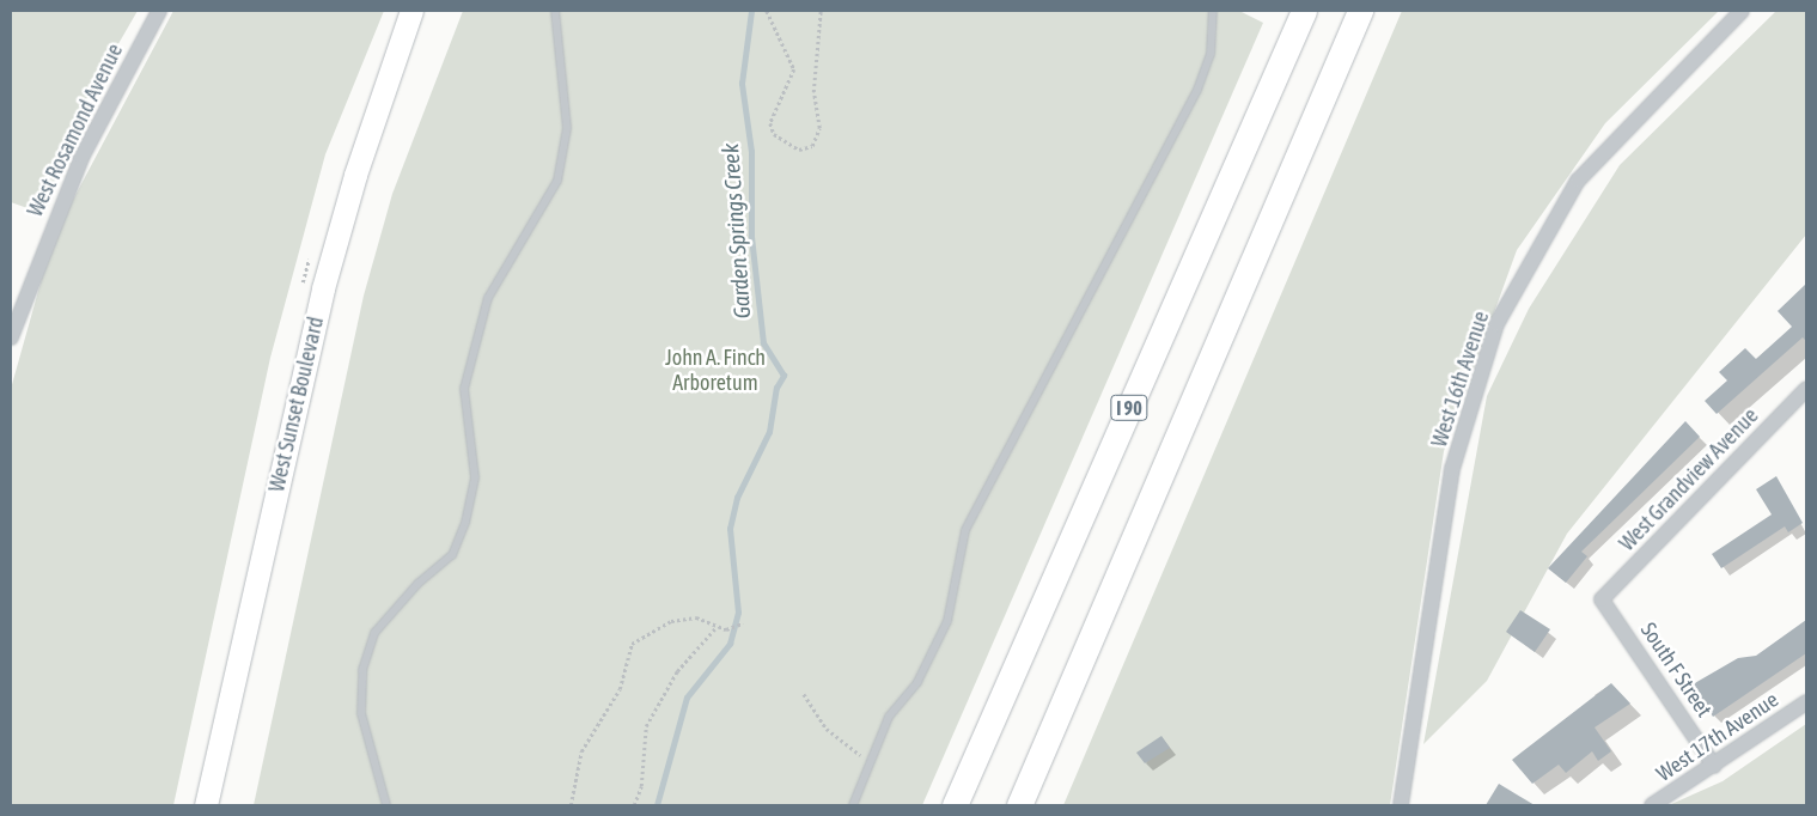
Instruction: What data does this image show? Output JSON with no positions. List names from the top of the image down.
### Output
{
  "streets": {
    "highway": ["I 90"],
    "main road": ["West Sunset Boulevard"],
    "street": [
      "West Rosamond Avenue",
      "West 16th Avenue",
      "West Grandview Avenue",
      "South F Street",
      "West 17th Avenue"
    ]
  },
  "crossings": [
    ["West Grandview Avenue", "South F Street"],
    ["South F Street", "West 17th Avenue"]
  ],
  "water": ["Garden Springs Creek"],
  "parks": ["John A. Finch Arboretum"]
}
